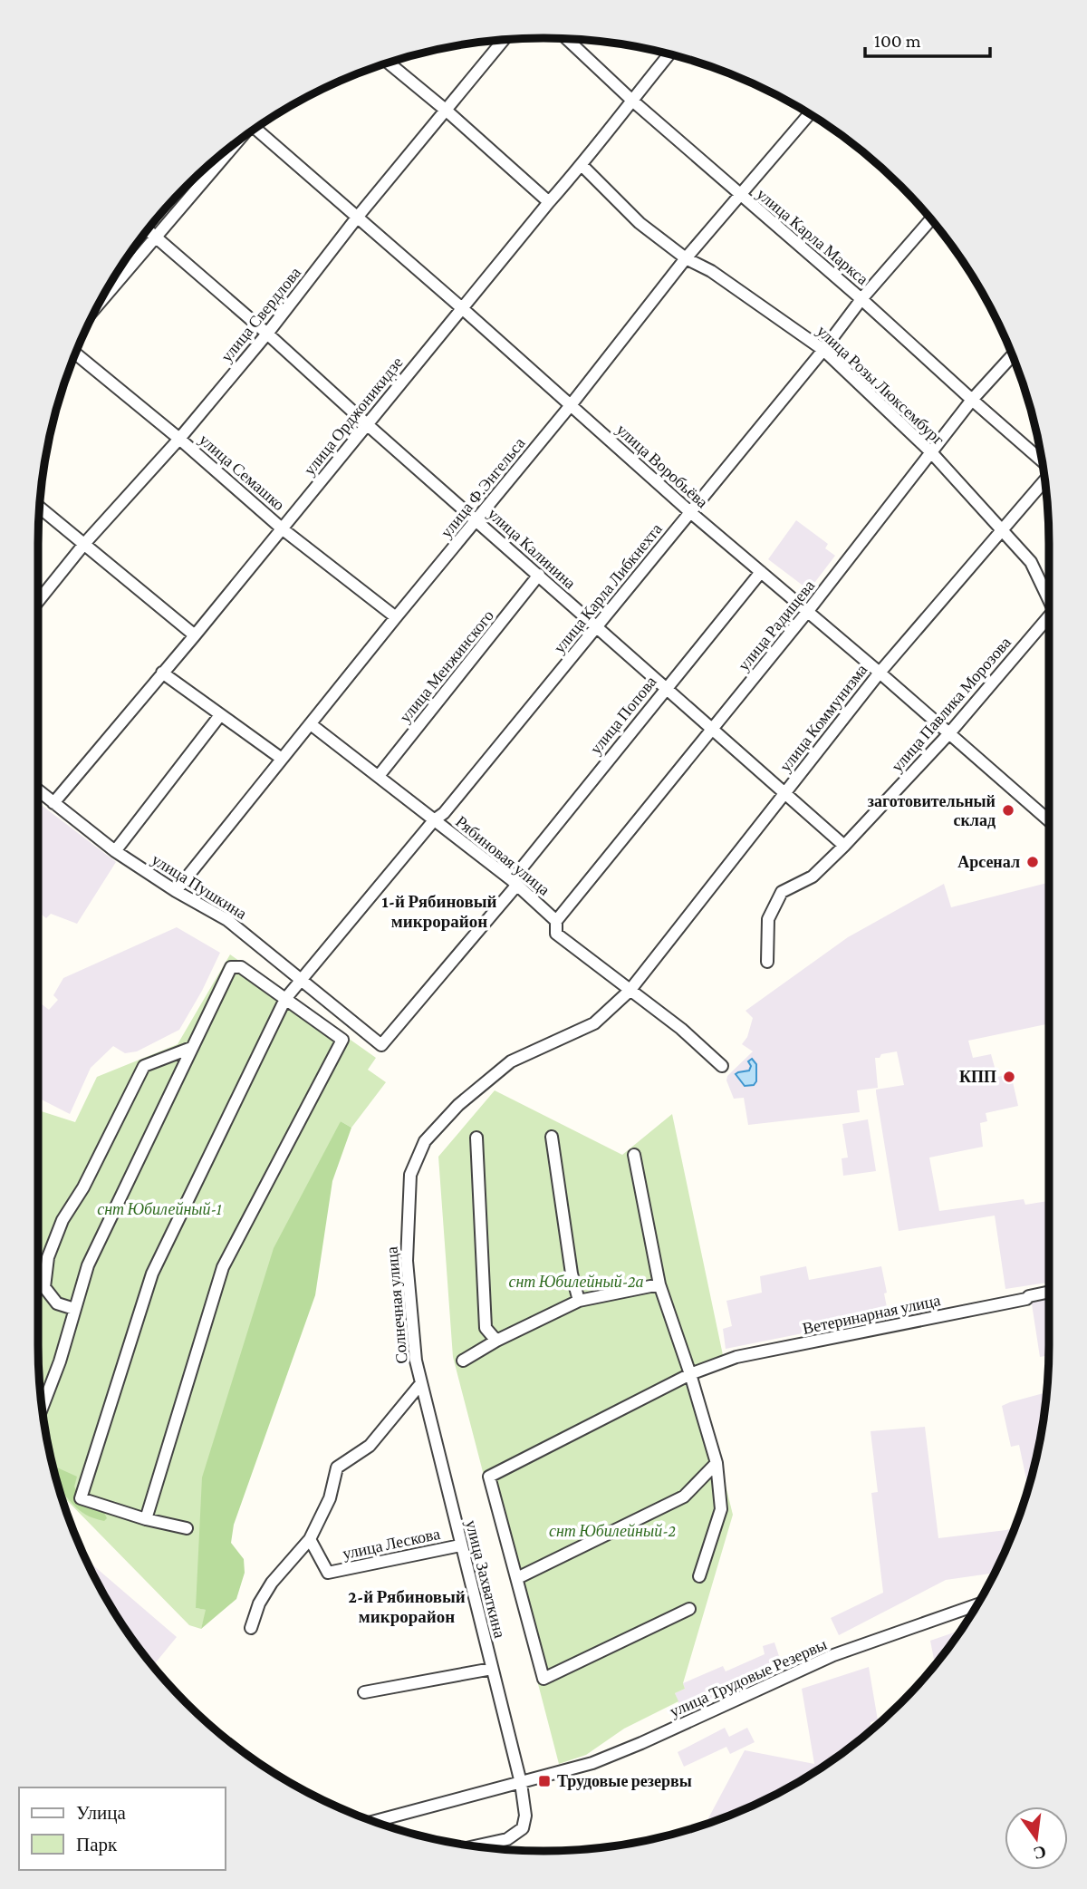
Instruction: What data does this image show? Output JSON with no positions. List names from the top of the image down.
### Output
{
  "streets": {
    "street": [
      "улица Карла Маркса",
      "улица Свердлова",
      "улица Розы Люксембург",
      "улица Орджоникидзе",
      "улица Воробьёва",
      "улица Семашко",
      "улица Ф.Энгельса",
      "улица Калинина",
      "улица Карла Либкнехта",
      "улица Радищева",
      "улица Менжинского",
      "улица Павлика Морозова",
      "улица Попова",
      "улица Коммунизма",
      "Рябиновая улица",
      "улица Пушкина",
      "Солнечная улица",
      "Ветеринарная улица",
      "улица Лескова",
      "улица Захваткина",
      "улица Трудовые Резервы"
    ]
  },
  "crossings": [
    ["улица Карла Маркса", "улица Орджоникидзе"],
    ["улица Карла Маркса", "улица Ф.Энгельса"],
    ["улица Карла Маркса", "улица Карла Либкнехта"],
    ["улица Карла Маркса", "улица Радищева"],
    ["улица Свердлова", "улица Воробьёва"],
    ["улица Свердлова", "улица Семашко"],
    ["улица Свердлова", "улица Калинина"],
    ["улица Розы Люксембург", "улица Орджоникидзе"],
    ["улица Розы Люксембург", "улица Ф.Энгельса"],
    ["улица Розы Люксембург", "улица Карла Либкнехта"],
    ["улица Розы Люксембург", "улица Радищева"],
    ["улица Розы Люксембург", "улица Коммунизма"],
    ["улица Орджоникидзе", "улица Воробьёва"],
    ["улица Орджоникидзе", "улица Семашко"],
    ["улица Орджоникидзе", "улица Калинина"],
    ["улица Орджоникидзе", "улица Пушкина"],
    ["улица Воробьёва", "улица Ф.Энгельса"],
    ["улица Воробьёва", "улица Карла Либкнехта"],
    ["улица Воробьёва", "улица Радищева"],
    ["улица Воробьёва", "улица Павлика Морозова"],
    ["улица Воробьёва", "улица Попова"],
    ["улица Воробьёва", "улица Коммунизма"],
    ["улица Семашко", "улица Ф.Энгельса"],
    ["улица Ф.Энгельса", "улица Калинина"],
    ["улица Ф.Энгельса", "Рябиновая улица"],
    ["улица Ф.Энгельса", "улица Пушкина"],
    ["улица Калинина", "улица Карла Либкнехта"],
    ["улица Калинина", "улица Радищева"],
    ["улица Калинина", "улица Менжинского"],
    ["улица Калинина", "улица Павлика Морозова"],
    ["улица Калинина", "улица Попова"],
    ["улица Калинина", "улица Коммунизма"],
    ["улица Карла Либкнехта", "Рябиновая улица"],
    ["улица Карла Либкнехта", "улица Пушкина"],
    ["улица Радищева", "Рябиновая улица"],
    ["улица Менжинского", "Рябиновая улица"],
    ["улица Попова", "Рябиновая улица"],
    ["улица Попова", "улица Пушкина"],
    ["улица Коммунизма", "Рябиновая улица"],
    ["улица Коммунизма", "Солнечная улица"],
    ["Рябиновая улица", "Солнечная улица"],
    ["Солнечная улица", "улица Лескова"],
    ["Солнечная улица", "улица Захваткина"],
    ["улица Лескова", "улица Захваткина"],
    ["улица Захваткина", "улица Трудовые Резервы"]
  ],
  "districts": ["1-й Рябиновый микрорайон", "2-й Рябиновый микрорайон"],
  "parks": ["снт Юбилейный-1", "снт Юбилейный-2а", "снт Юбилейный-2"],
  "places": {
    "other": ["заготовительный склад", "Арсенал", "КПП"],
    "transit": ["Трудовые резервы"]
  },
  "legend": ["Улица", "Парк"],
  "scale_bar": "100 m",
  "north": "bottom"
}
